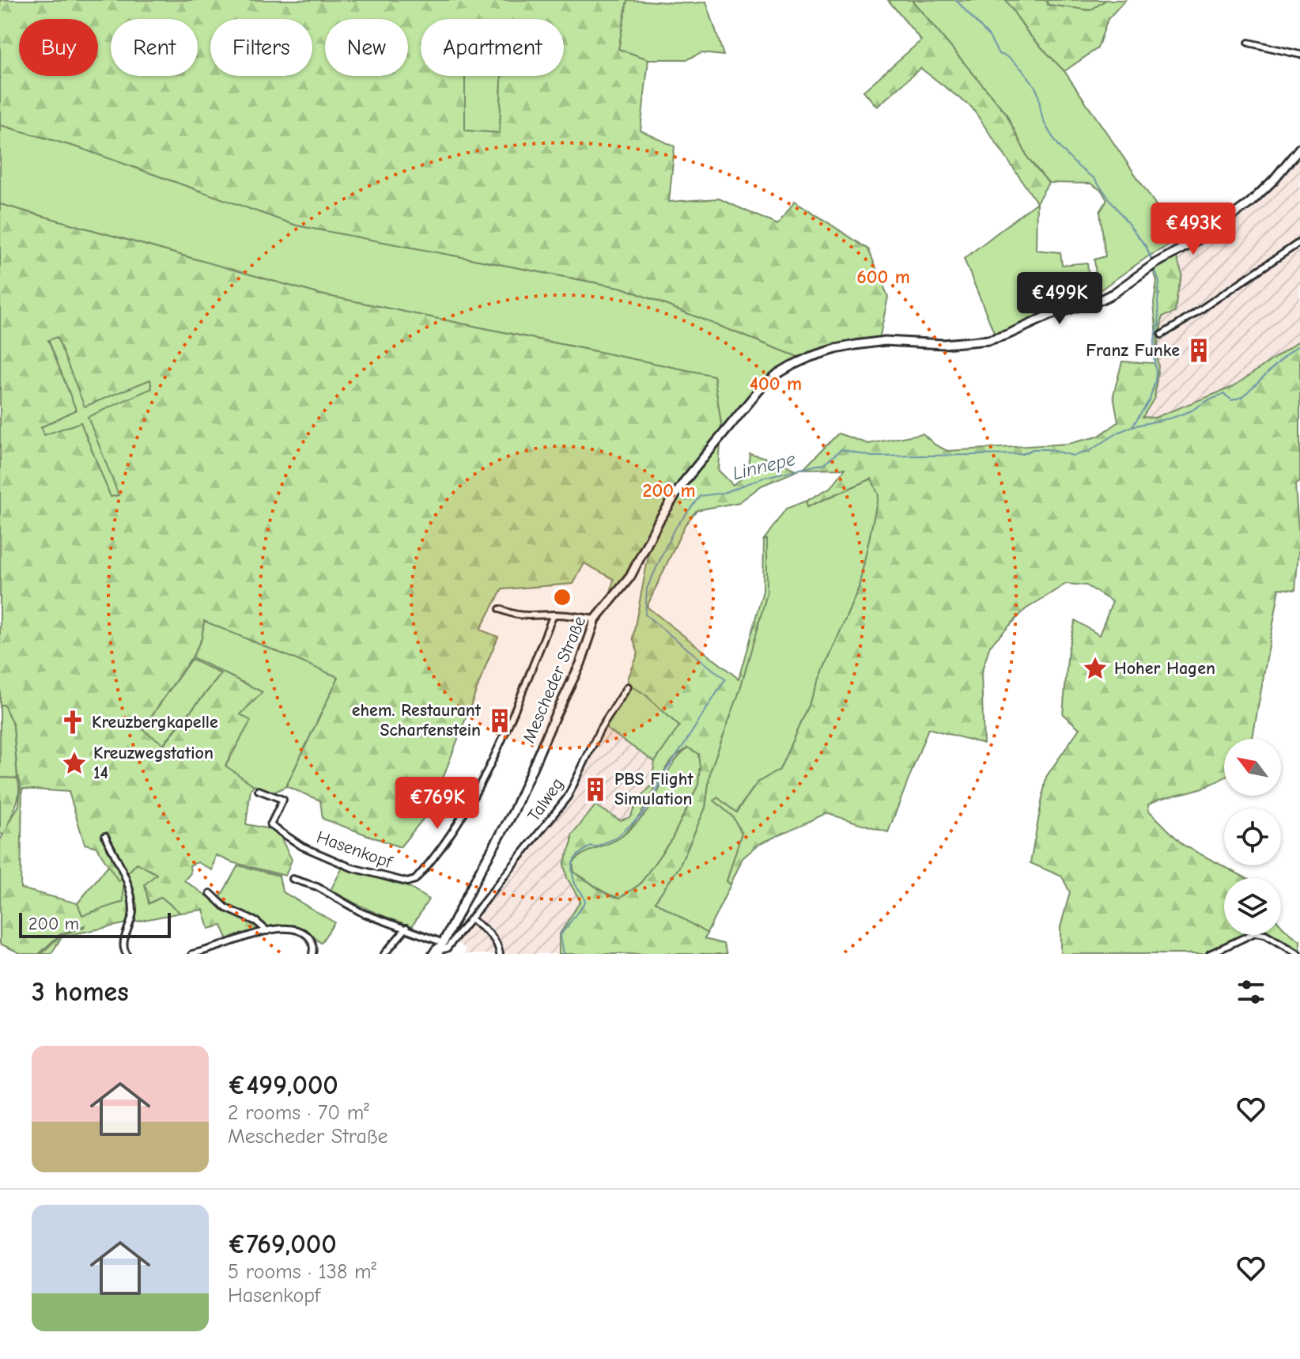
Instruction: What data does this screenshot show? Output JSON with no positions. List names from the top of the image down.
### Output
{
  "streets": {
    "main road": ["Mescheder Straße"],
    "street": ["Talweg", "Hasenkopf"]
  },
  "crossings": [
    ["Mescheder Straße", "Talweg"]
  ],
  "water": ["Linnepe"],
  "places": {
    "building": ["Franz Funke", "ehem. Restaurant Scharfenstein", "PBS Flight Simulation"],
    "place": ["Hoher Hagen", "Kreuzwegstation 14"],
    "church": ["Kreuzbergkapelle"]
  },
  "scale_bar": "200 m",
  "north": "top left",
  "page": {
    "chip": [
      "Buy",
      "Rent",
      "Filters",
      "New",
      "Apartment"
    ],
    "price": ["€493K", "€499K", "€769K"],
    "scale": "200 m",
    "heading": "3 homes",
    "list": [
      {
        "name": "€499,000",
        "note": "2 rooms · 70 m² · Mescheder Straße"
      },
      {
        "name": "€769,000",
        "note": "5 rooms · 138 m² · Hasenkopf"
      }
    ]
  },
  "rings": ["600 m", "400 m", "200 m"]
}
